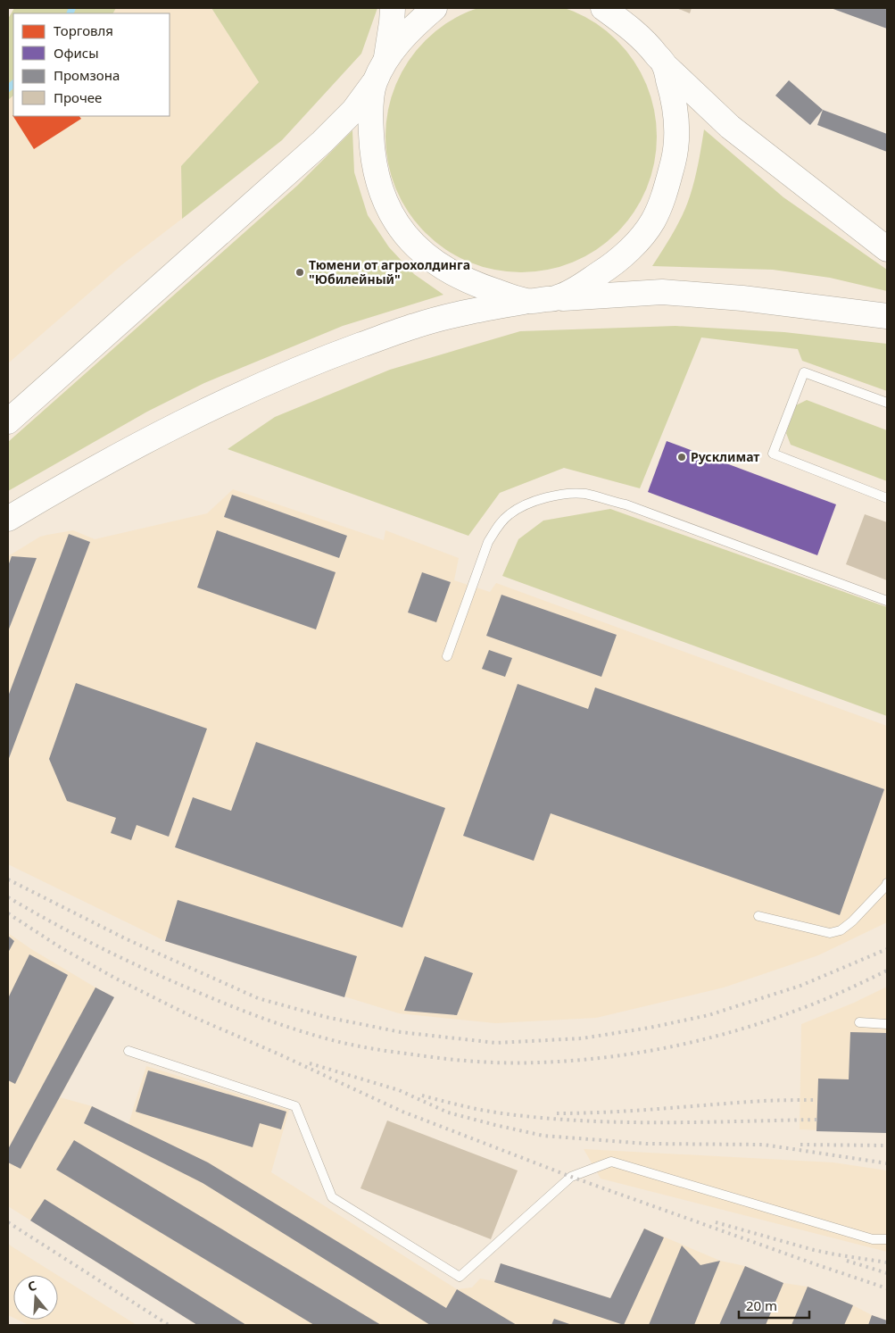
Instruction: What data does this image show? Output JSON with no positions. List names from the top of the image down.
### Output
{
  "places": ["Тюмени от агрохолдинга \"Юбилейный\"", "Русклимат"],
  "legend": [
    "Торговля",
    "Офисы",
    "Промзона",
    "Прочее"
  ],
  "scale_bar": "20 m",
  "north": "top"
}
